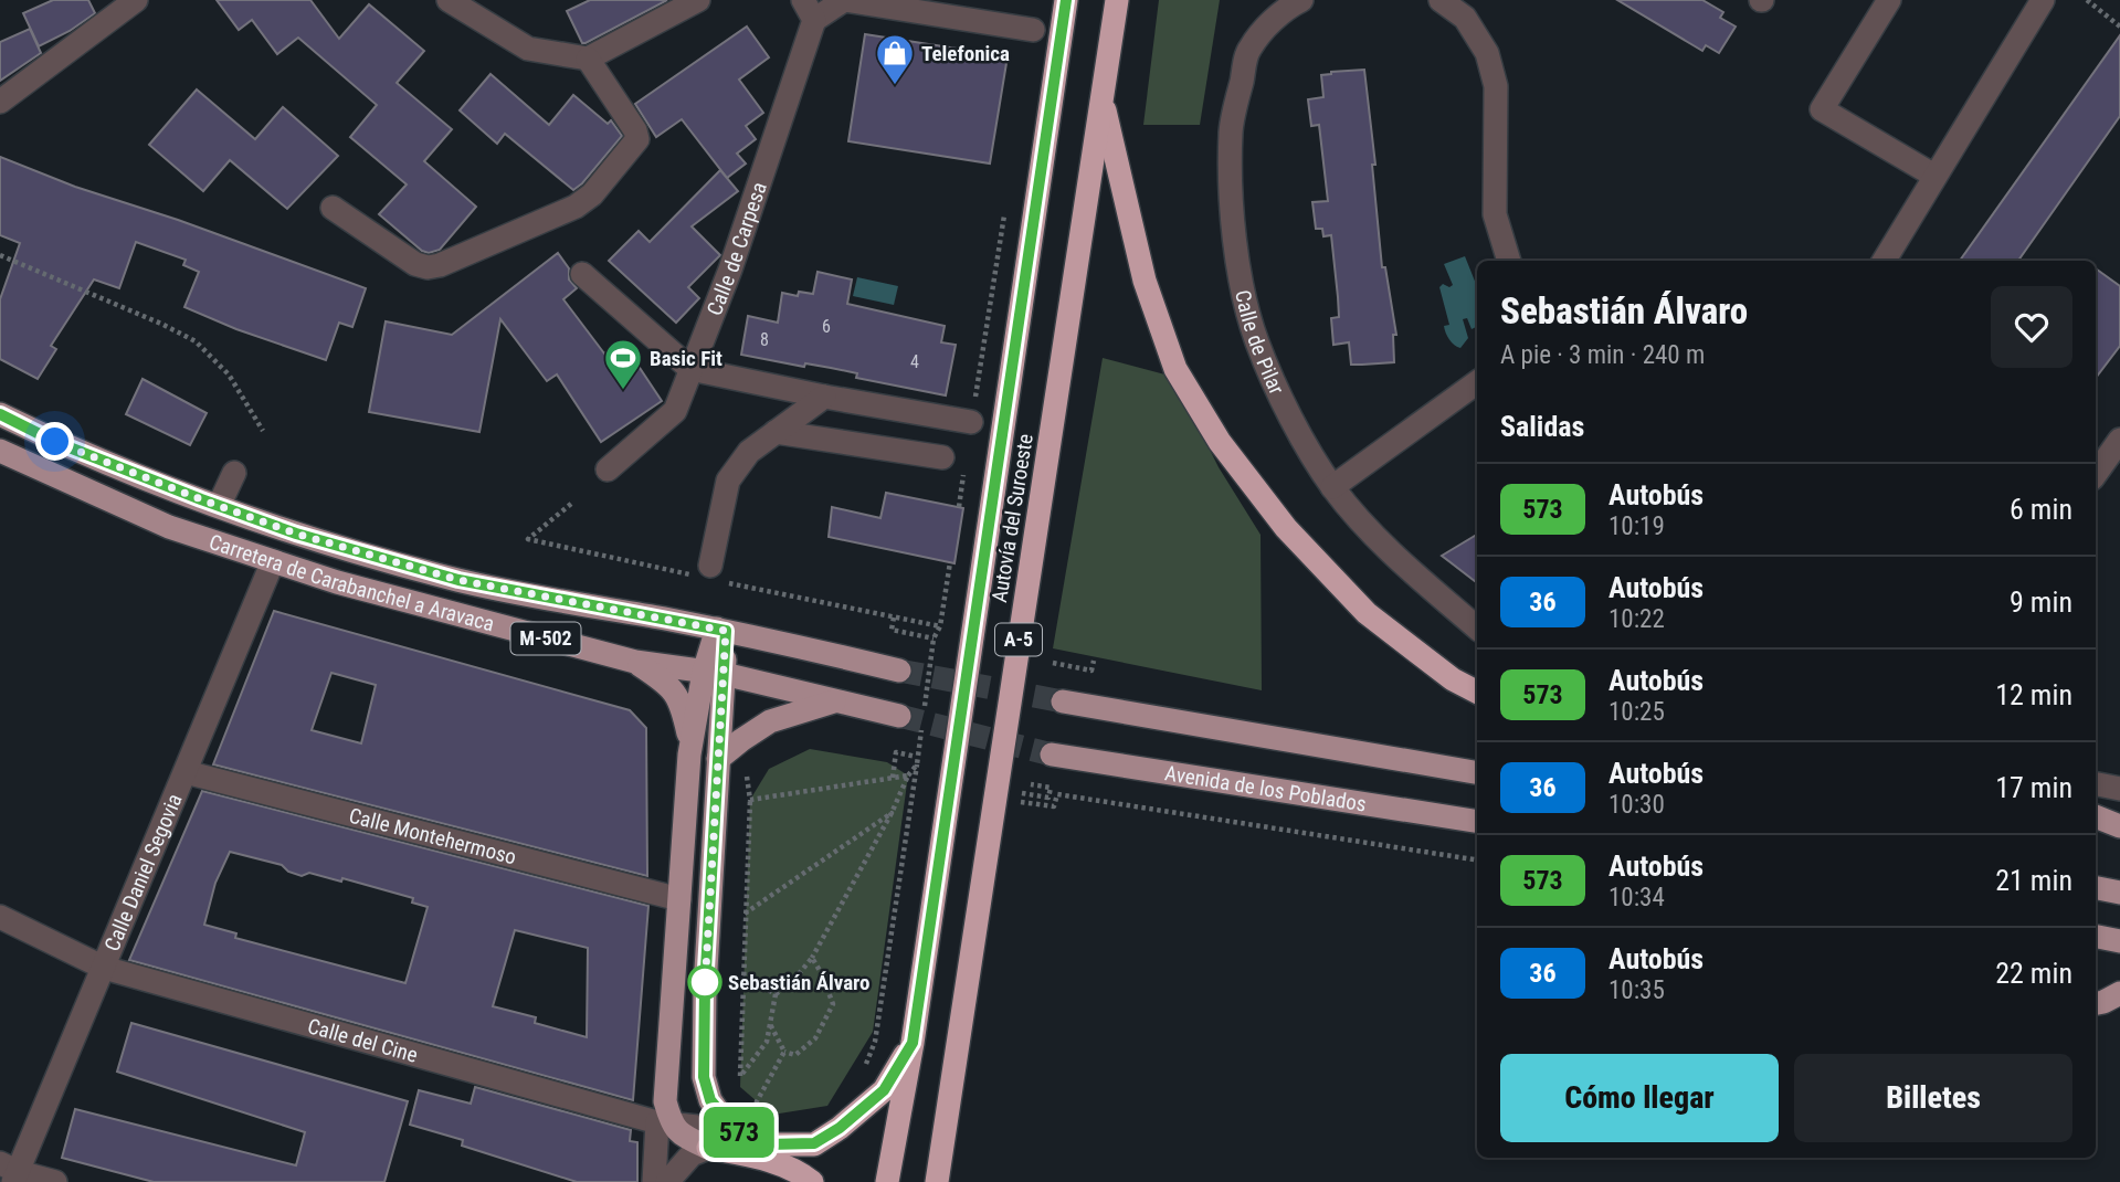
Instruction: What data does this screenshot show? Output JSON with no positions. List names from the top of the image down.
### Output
{
  "streets": {
    "highway": ["Autovía del Suroeste", "A-5"],
    "main road": ["Carretera de Carabanchel a Aravaca", "M-502", "Avenida de los Poblados"],
    "street": [
      "Calle de Carpesa",
      "Calle de Pilar",
      "Calle Montehermoso",
      "Calle Daniel Segovia",
      "Calle del Cine"
    ]
  },
  "crossings": [
    ["Carretera de Carabanchel a Aravaca", "Calle Daniel Segovia"],
    ["Calle Montehermoso", "Calle Daniel Segovia"],
    ["Calle Daniel Segovia", "Calle del Cine"]
  ],
  "places": {
    "shop": ["Telefonica"],
    "sports": ["Basic Fit"],
    "other": ["Sebastián Álvaro"]
  },
  "lines": ["bus line 573"],
  "house_numbers": ["6", "8", "4"],
  "page": {
    "on_map": "573",
    "heading": [
      ["Sebastián Álvaro", "A pie · 3 min · 240 m"],
      "Salidas"
    ],
    "list": [
      {
        "mark": "573",
        "name": "Autobús",
        "note": "10:19",
        "value": "6 min"
      },
      {
        "mark": "36",
        "name": "Autobús",
        "note": "10:22",
        "value": "9 min"
      },
      {
        "mark": "573",
        "name": "Autobús",
        "note": "10:25",
        "value": "12 min"
      },
      {
        "mark": "36",
        "name": "Autobús",
        "note": "10:30",
        "value": "17 min"
      },
      {
        "mark": "573",
        "name": "Autobús",
        "note": "10:34",
        "value": "21 min"
      },
      {
        "mark": "36",
        "name": "Autobús",
        "note": "10:35",
        "value": "22 min"
      }
    ],
    "buttons": ["Cómo llegar", "Billetes"]
  }
}
